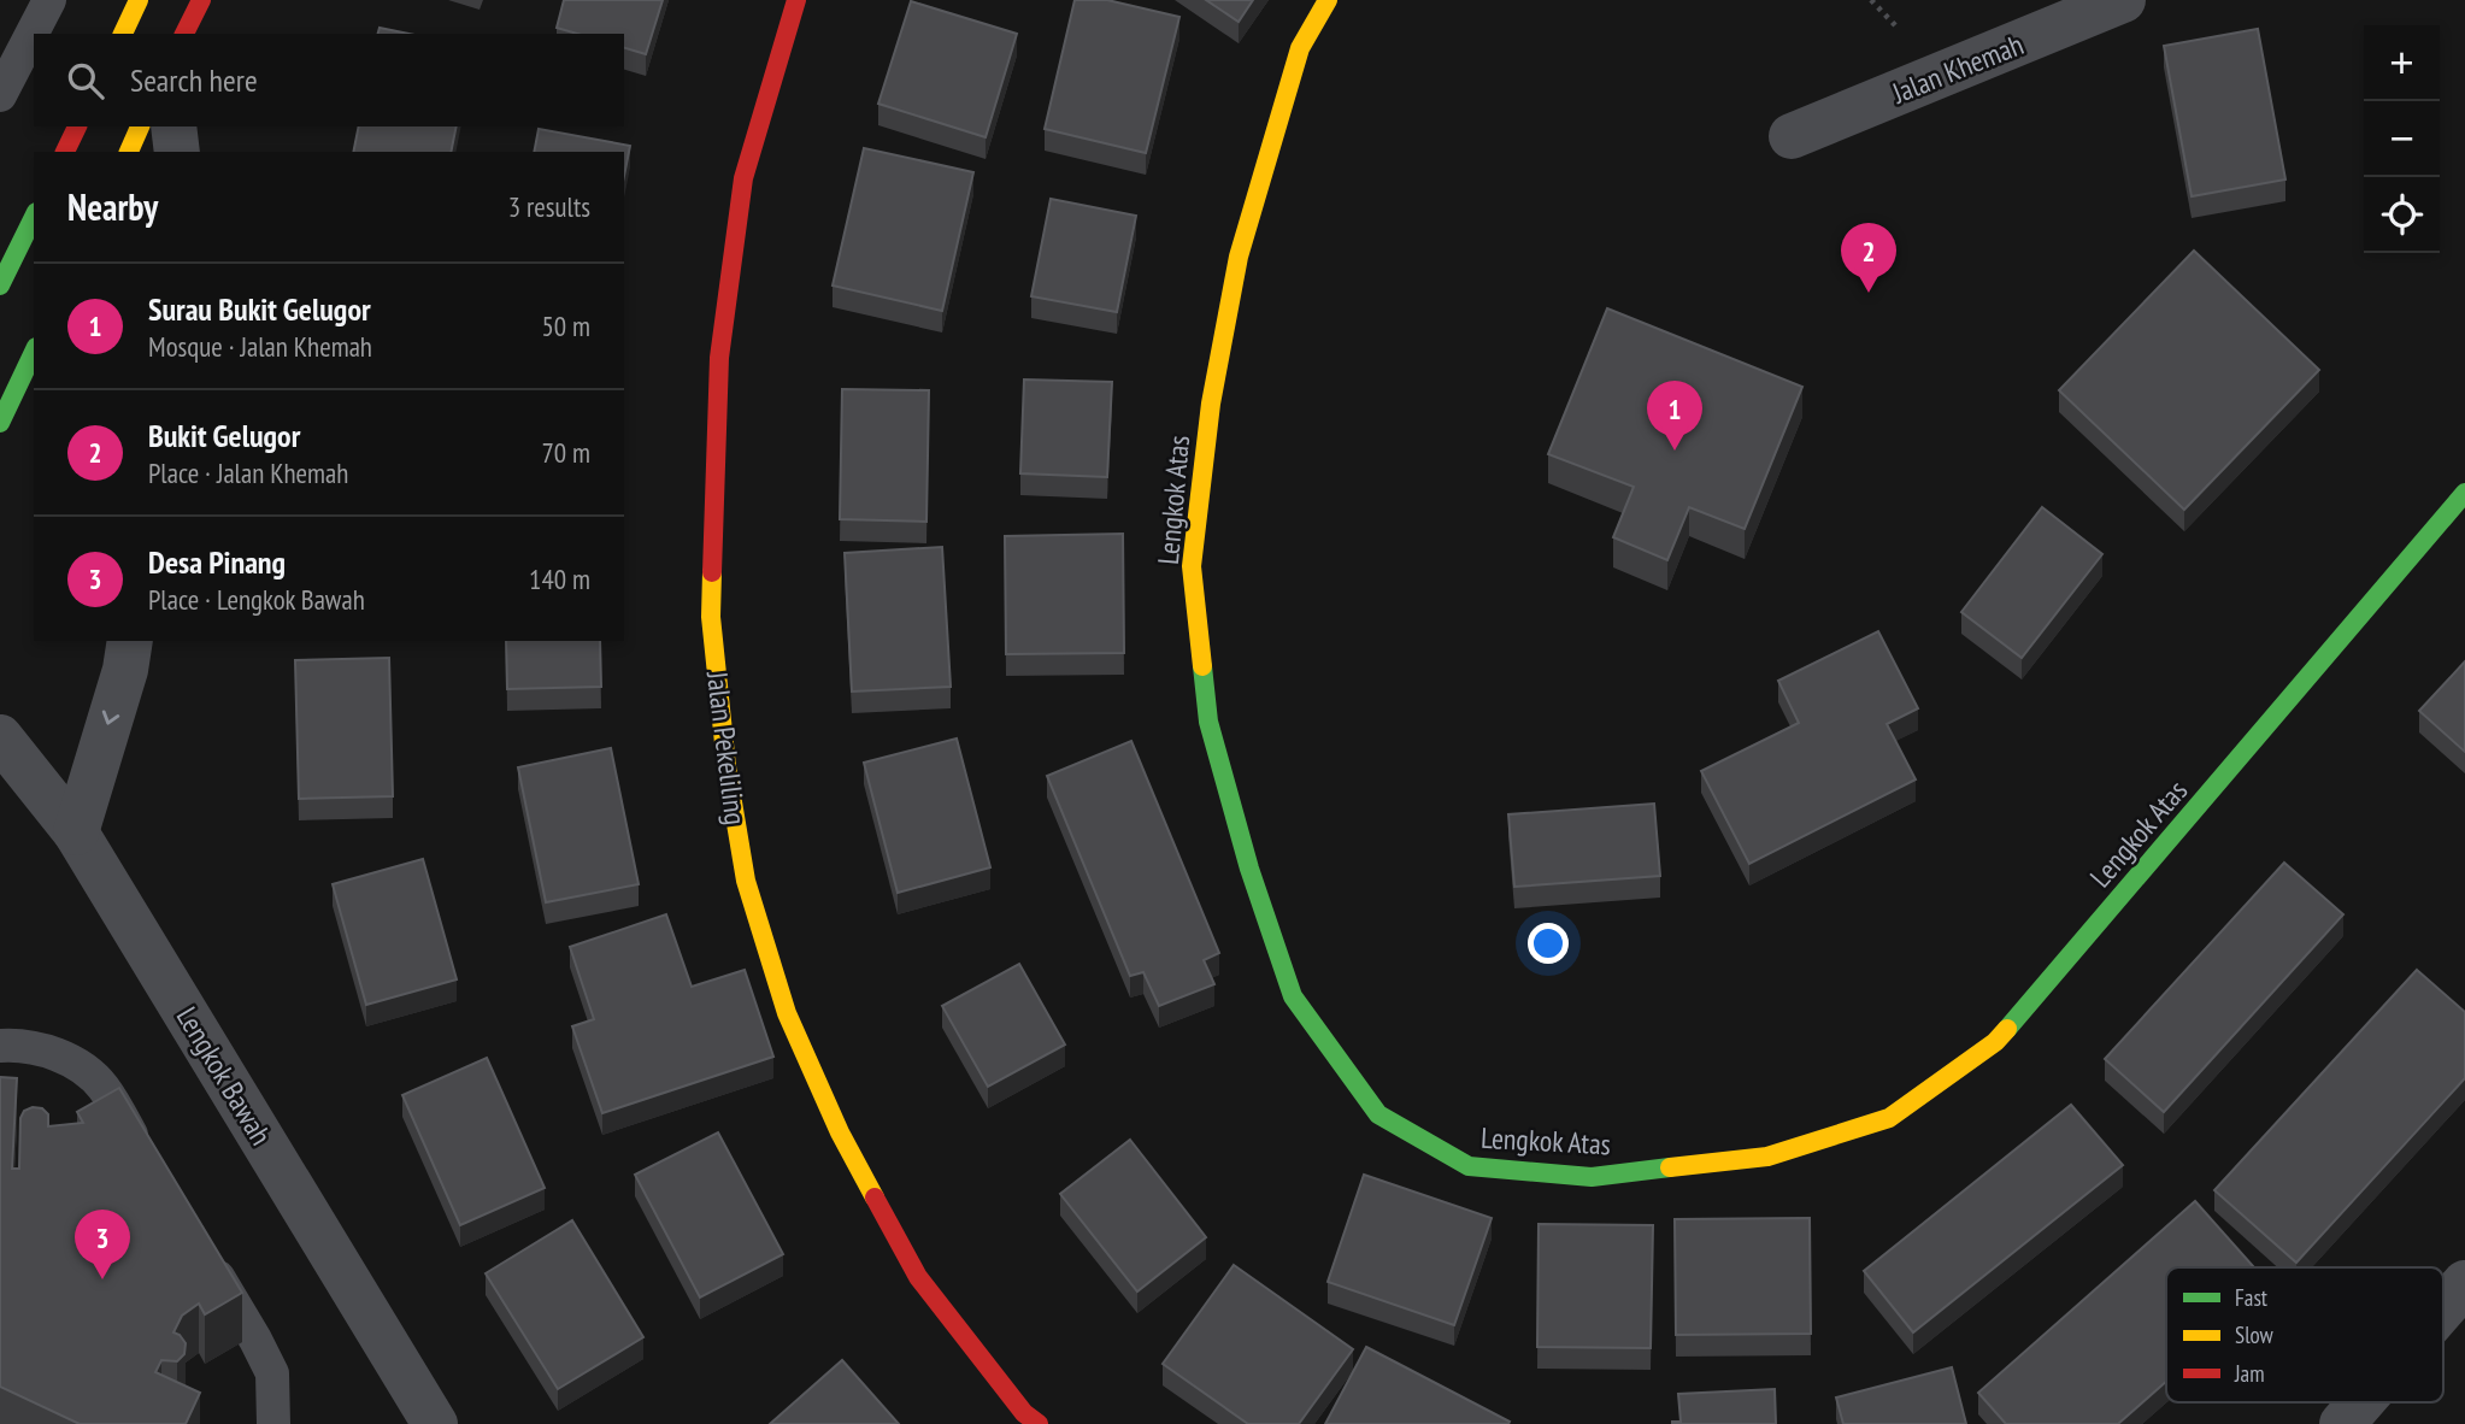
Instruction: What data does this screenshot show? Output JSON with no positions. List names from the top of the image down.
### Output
{
  "streets": {
    "street": [
      "Jalan Khemah",
      "Lengkok Atas",
      "Jalan Pekeliling",
      "Lengkok Bawah"
    ]
  },
  "legend": ["Fast", "Slow", "Jam"],
  "page": {
    "map_buttons": ["+", "−"],
    "search": "Search here",
    "heading": ["Nearby", "3 results"],
    "pins": ["2", "1", "3"],
    "list": [
      {
        "mark": "1",
        "name": "Surau Bukit Gelugor",
        "note": "Mosque · Jalan Khemah",
        "value": "50 m"
      },
      {
        "mark": "2",
        "name": "Bukit Gelugor",
        "note": "Place · Jalan Khemah",
        "value": "70 m"
      },
      {
        "mark": "3",
        "name": "Desa Pinang",
        "note": "Place · Lengkok Bawah",
        "value": "140 m"
      }
    ]
  }
}
